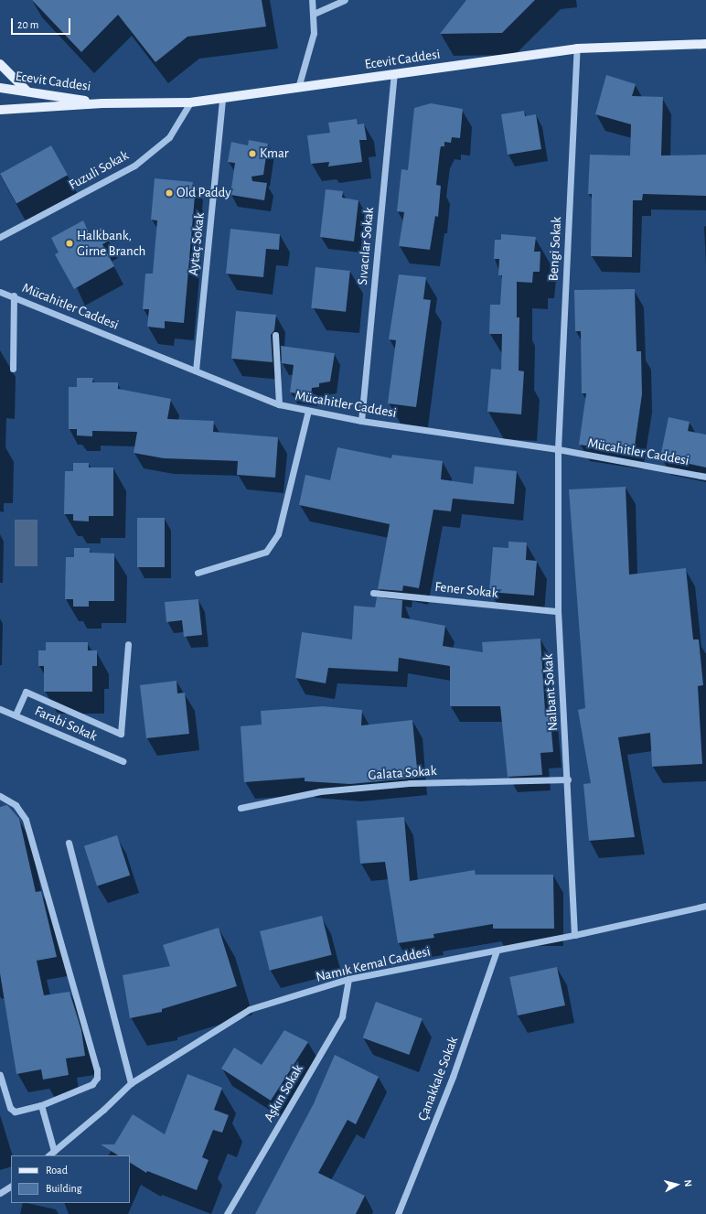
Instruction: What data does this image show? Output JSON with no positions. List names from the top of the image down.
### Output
{
  "streets": {
    "main road": ["Ecevit Caddesi"],
    "street": [
      "Fuzuli Sokak",
      "Aytaç Sokak",
      "Sıvacılar Sokak",
      "Bengi Sokak",
      "Mücahitler Caddesi",
      "Fener Sokak",
      "Nalbant Sokak",
      "Farabi Sokak",
      "Galata Sokak",
      "Namık Kemal Caddesi",
      "Çanakkale Sokak",
      "Aşkın Sokak"
    ]
  },
  "crossings": [
    ["Ecevit Caddesi", "Fuzuli Sokak"],
    ["Ecevit Caddesi", "Aytaç Sokak"],
    ["Ecevit Caddesi", "Sıvacılar Sokak"],
    ["Ecevit Caddesi", "Bengi Sokak"],
    ["Aytaç Sokak", "Mücahitler Caddesi"],
    ["Sıvacılar Sokak", "Mücahitler Caddesi"],
    ["Bengi Sokak", "Mücahitler Caddesi"],
    ["Bengi Sokak", "Nalbant Sokak"],
    ["Mücahitler Caddesi", "Nalbant Sokak"],
    ["Fener Sokak", "Nalbant Sokak"],
    ["Nalbant Sokak", "Galata Sokak"],
    ["Nalbant Sokak", "Namık Kemal Caddesi"],
    ["Namık Kemal Caddesi", "Çanakkale Sokak"],
    ["Namık Kemal Caddesi", "Aşkın Sokak"]
  ],
  "places": ["Kmar", "Old Paddy", "Halkbank, Girne Branch"],
  "legend": ["Road", "Building"],
  "scale_bar": "20 m",
  "north": "right"
}
